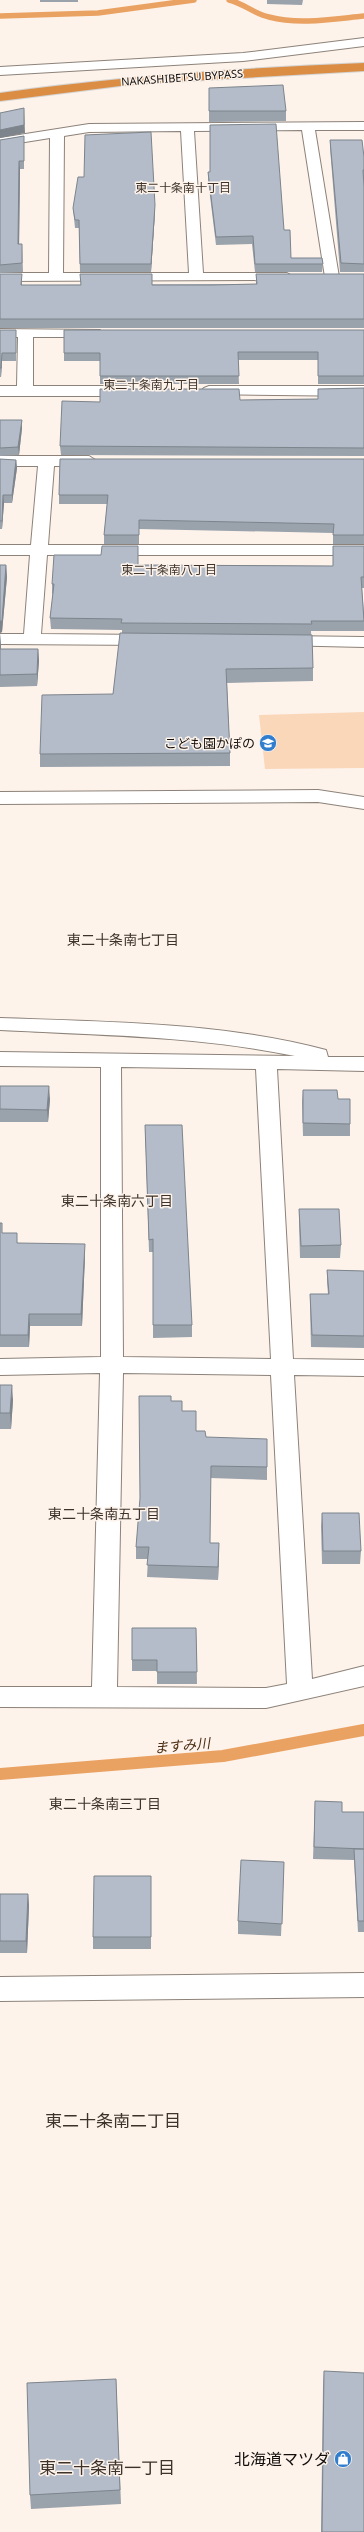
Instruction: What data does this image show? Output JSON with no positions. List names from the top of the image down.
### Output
{
  "streets": {
    "highway": ["NAKASHIBETSU BYPASS"]
  },
  "districts": [
    "東二十条南十丁目",
    "東二十条南九丁目",
    "東二十条南八丁目",
    "東二十条南七丁目",
    "東二十条南六丁目",
    "東二十条南五丁目",
    "東二十条南三丁目",
    "東二十条南二丁目",
    "東二十条南一丁目"
  ],
  "water": ["ますみ川"],
  "places": {
    "school or university": ["こども園かぽの"],
    "shop": ["北海道マツダ"]
  }
}
